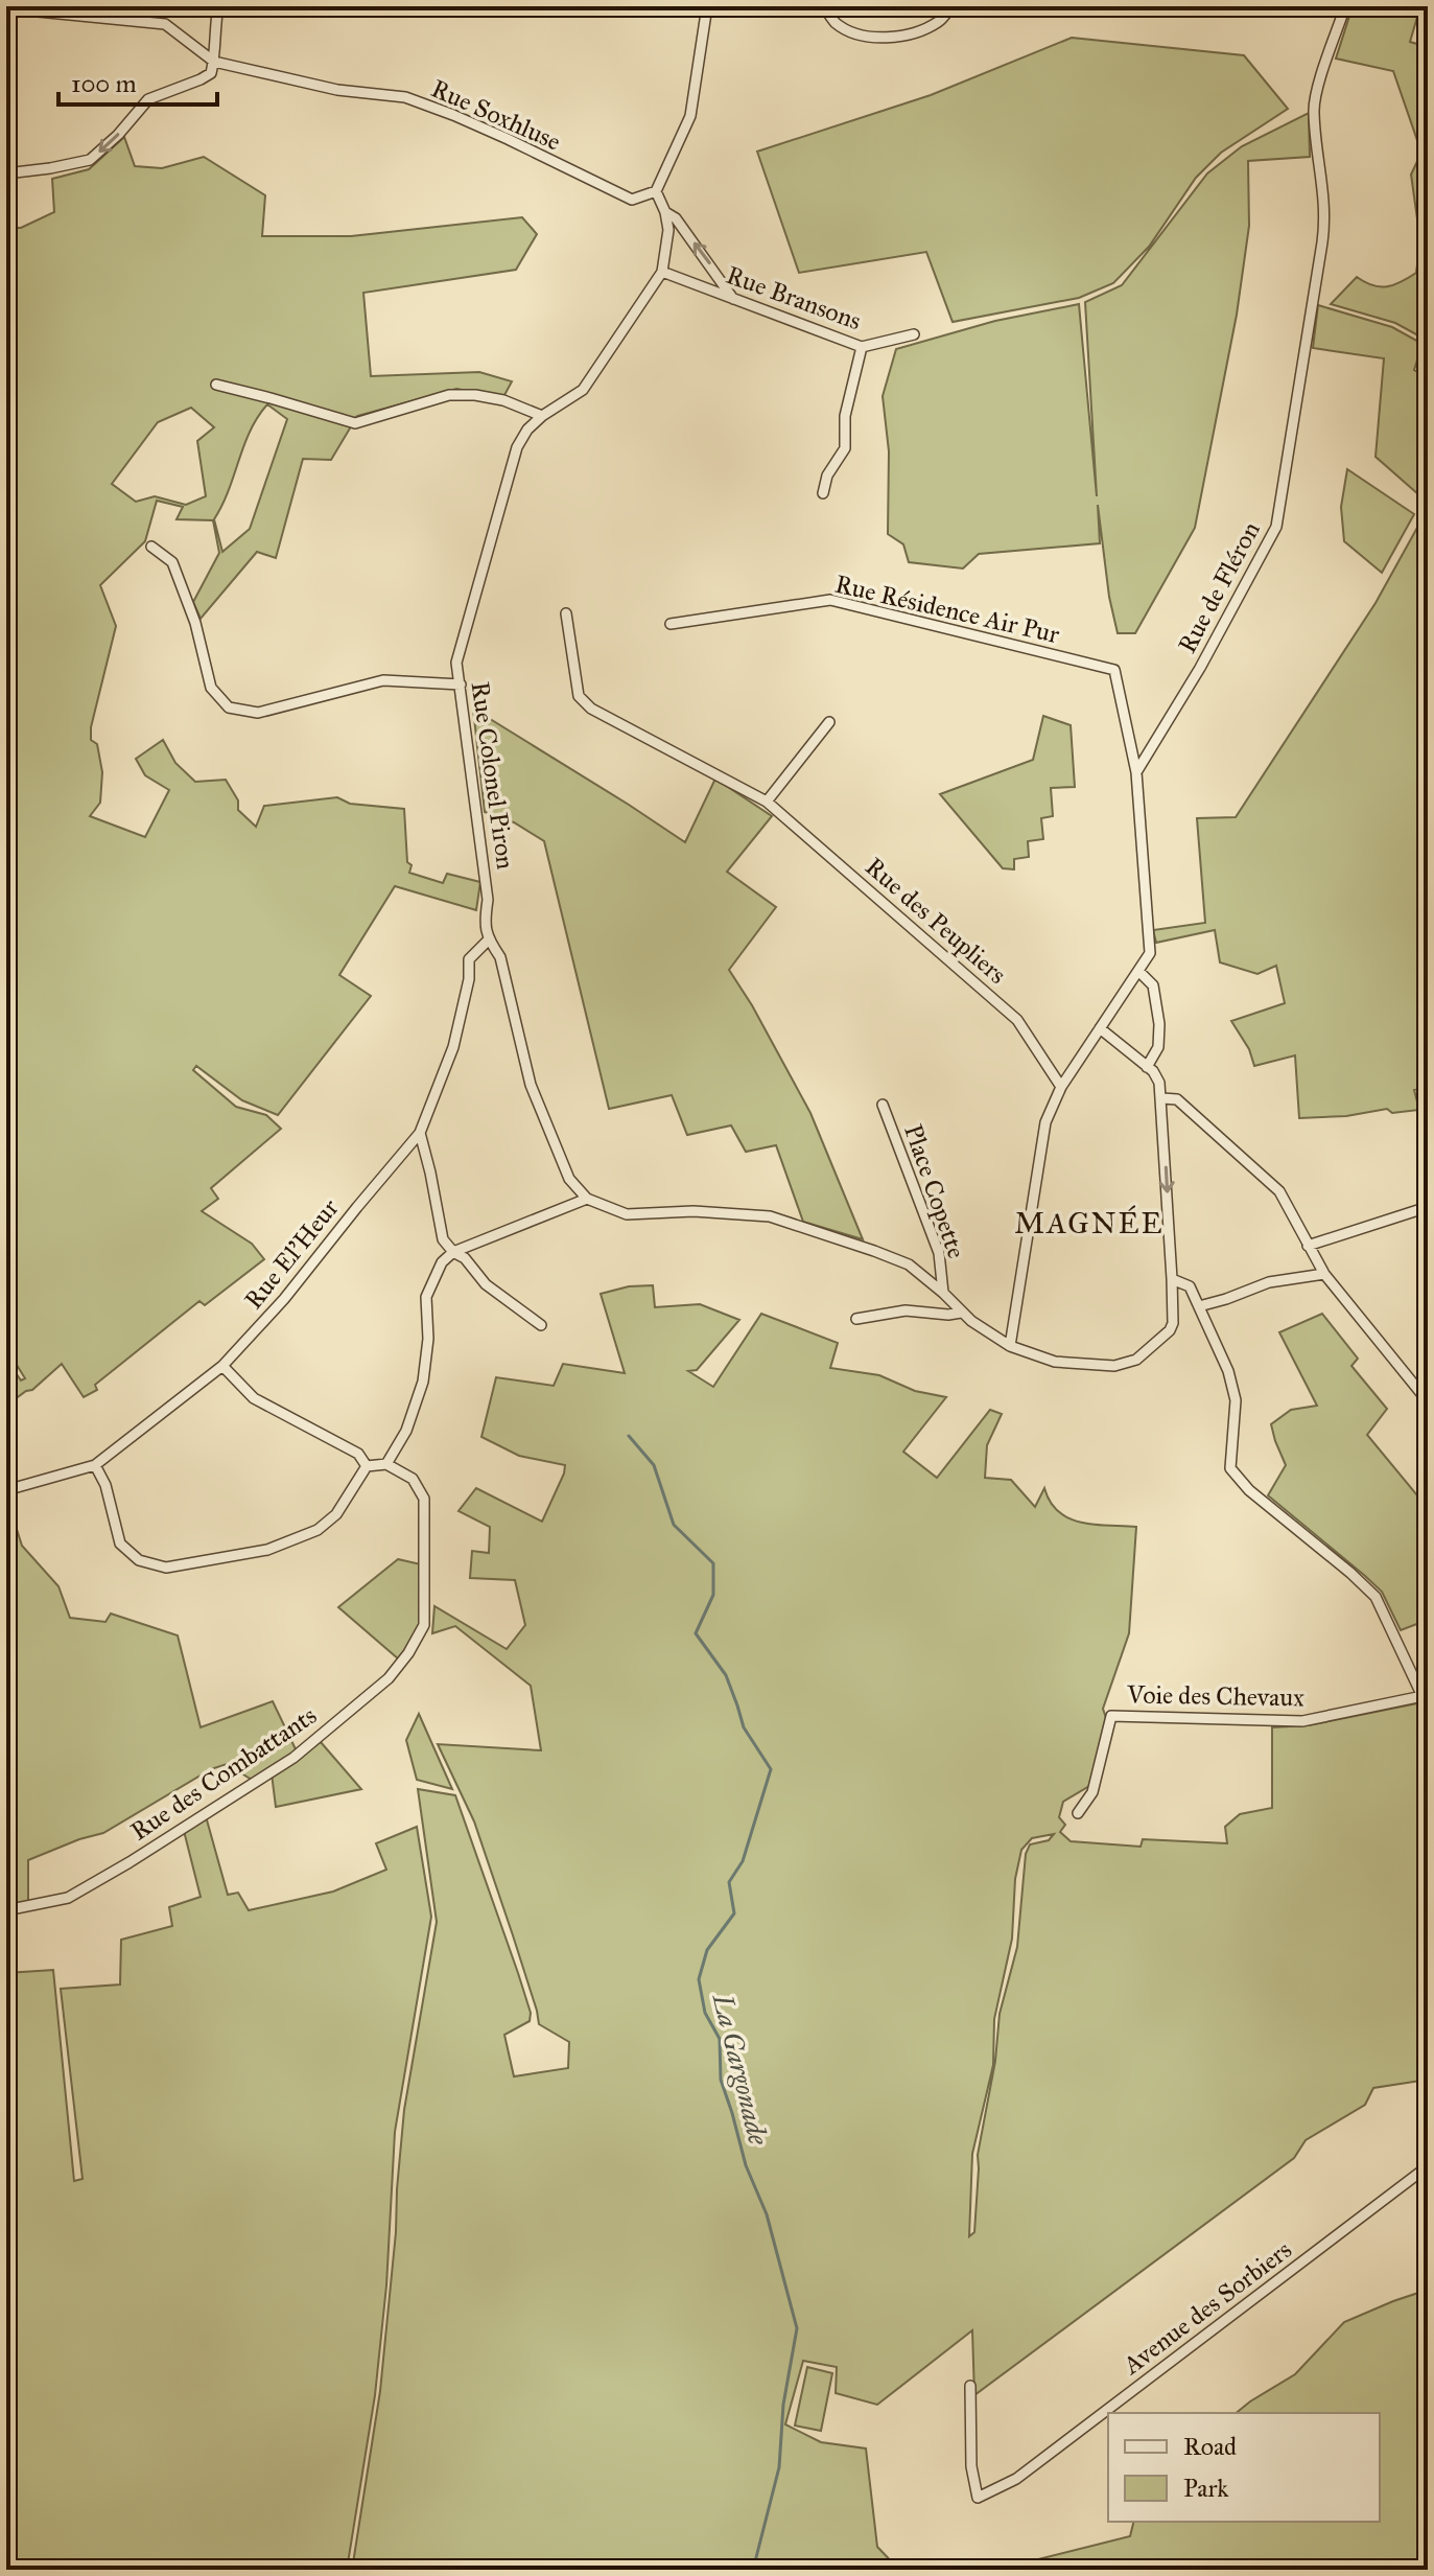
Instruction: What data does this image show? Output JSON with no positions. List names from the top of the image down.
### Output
{
  "streets": {
    "street": [
      "Rue Soxhluse",
      "Rue Bransons",
      "Rue de Fléron",
      "Rue Résidence Air Pur",
      "Rue Colonel Piron",
      "Rue des Peupliers",
      "Place Copette",
      "Rue El'Heur",
      "Voie des Chevaux",
      "Rue des Combattants",
      "Avenue des Sorbiers"
    ]
  },
  "crossings": [
    ["Rue Soxhluse", "Rue Colonel Piron"],
    ["Rue Bransons", "Rue Colonel Piron"],
    ["Rue de Fléron", "Rue Résidence Air Pur"],
    ["Rue Colonel Piron", "Rue El'Heur"]
  ],
  "districts": ["MAGNÉE"],
  "water": ["La Gargonade"],
  "legend": ["Road", "Park"],
  "scale_bar": "100 m"
}
